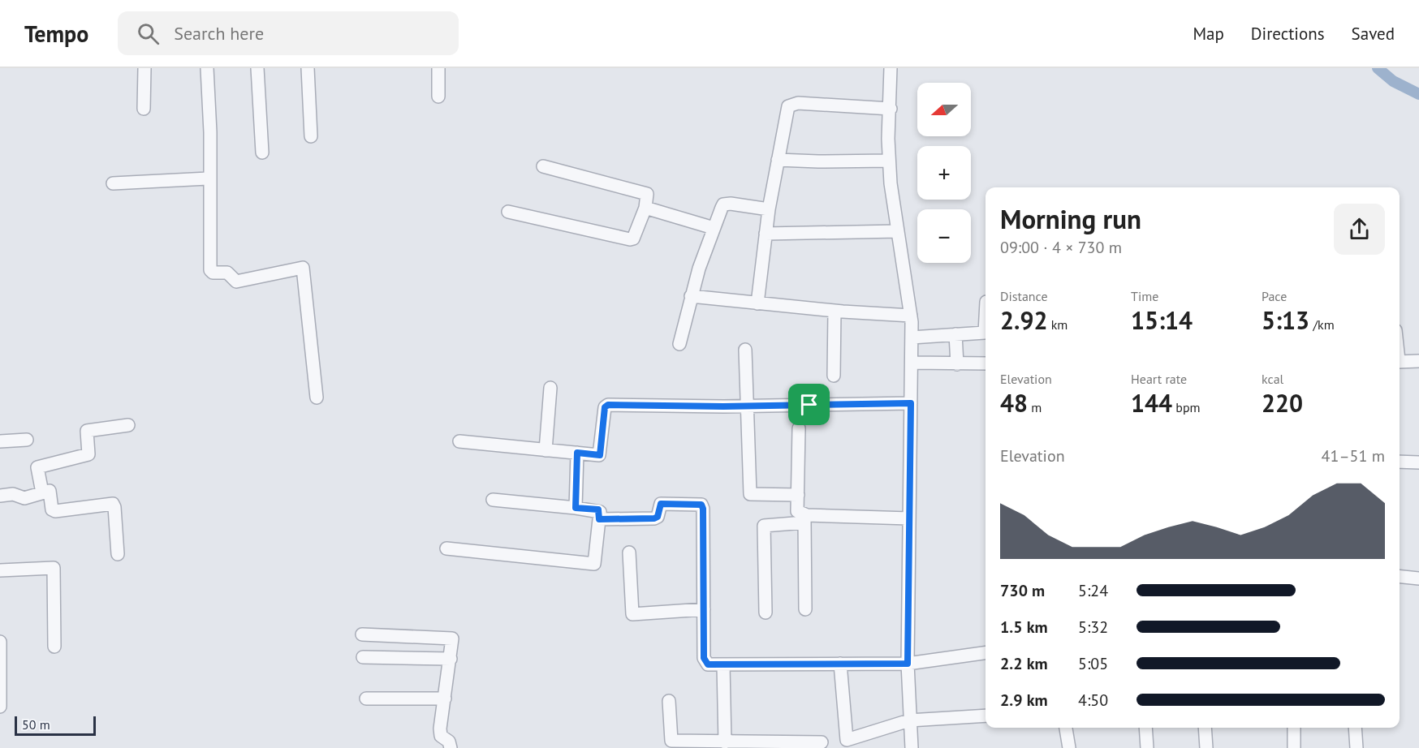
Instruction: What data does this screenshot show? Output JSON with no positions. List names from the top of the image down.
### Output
{
  "scale_bar": "50 m",
  "north": "left",
  "page": {
    "header": "Tempo",
    "search": "Search here",
    "nav": ["Map", "Directions", "Saved"],
    "map_buttons": ["+", "−"],
    "heading": ["Morning run", "09:00 · 4 × 730 m"],
    "stats": [
      ["Distance", "2.92 km"],
      ["Time", "15:14"],
      ["Pace", "5:13 /km"],
      ["Elevation", "48 m"],
      ["Heart rate", "144 bpm"],
      ["kcal", "220"]
    ],
    "chart": ["Elevation", "41–51 m"],
    "list": [
      {
        "name": "730 m",
        "note": "5:24"
      },
      {
        "name": "1.5 km",
        "note": "5:32"
      },
      {
        "name": "2.2 km",
        "note": "5:05"
      },
      {
        "name": "2.9 km",
        "note": "4:50"
      }
    ],
    "scale": "50 m"
  }
}
